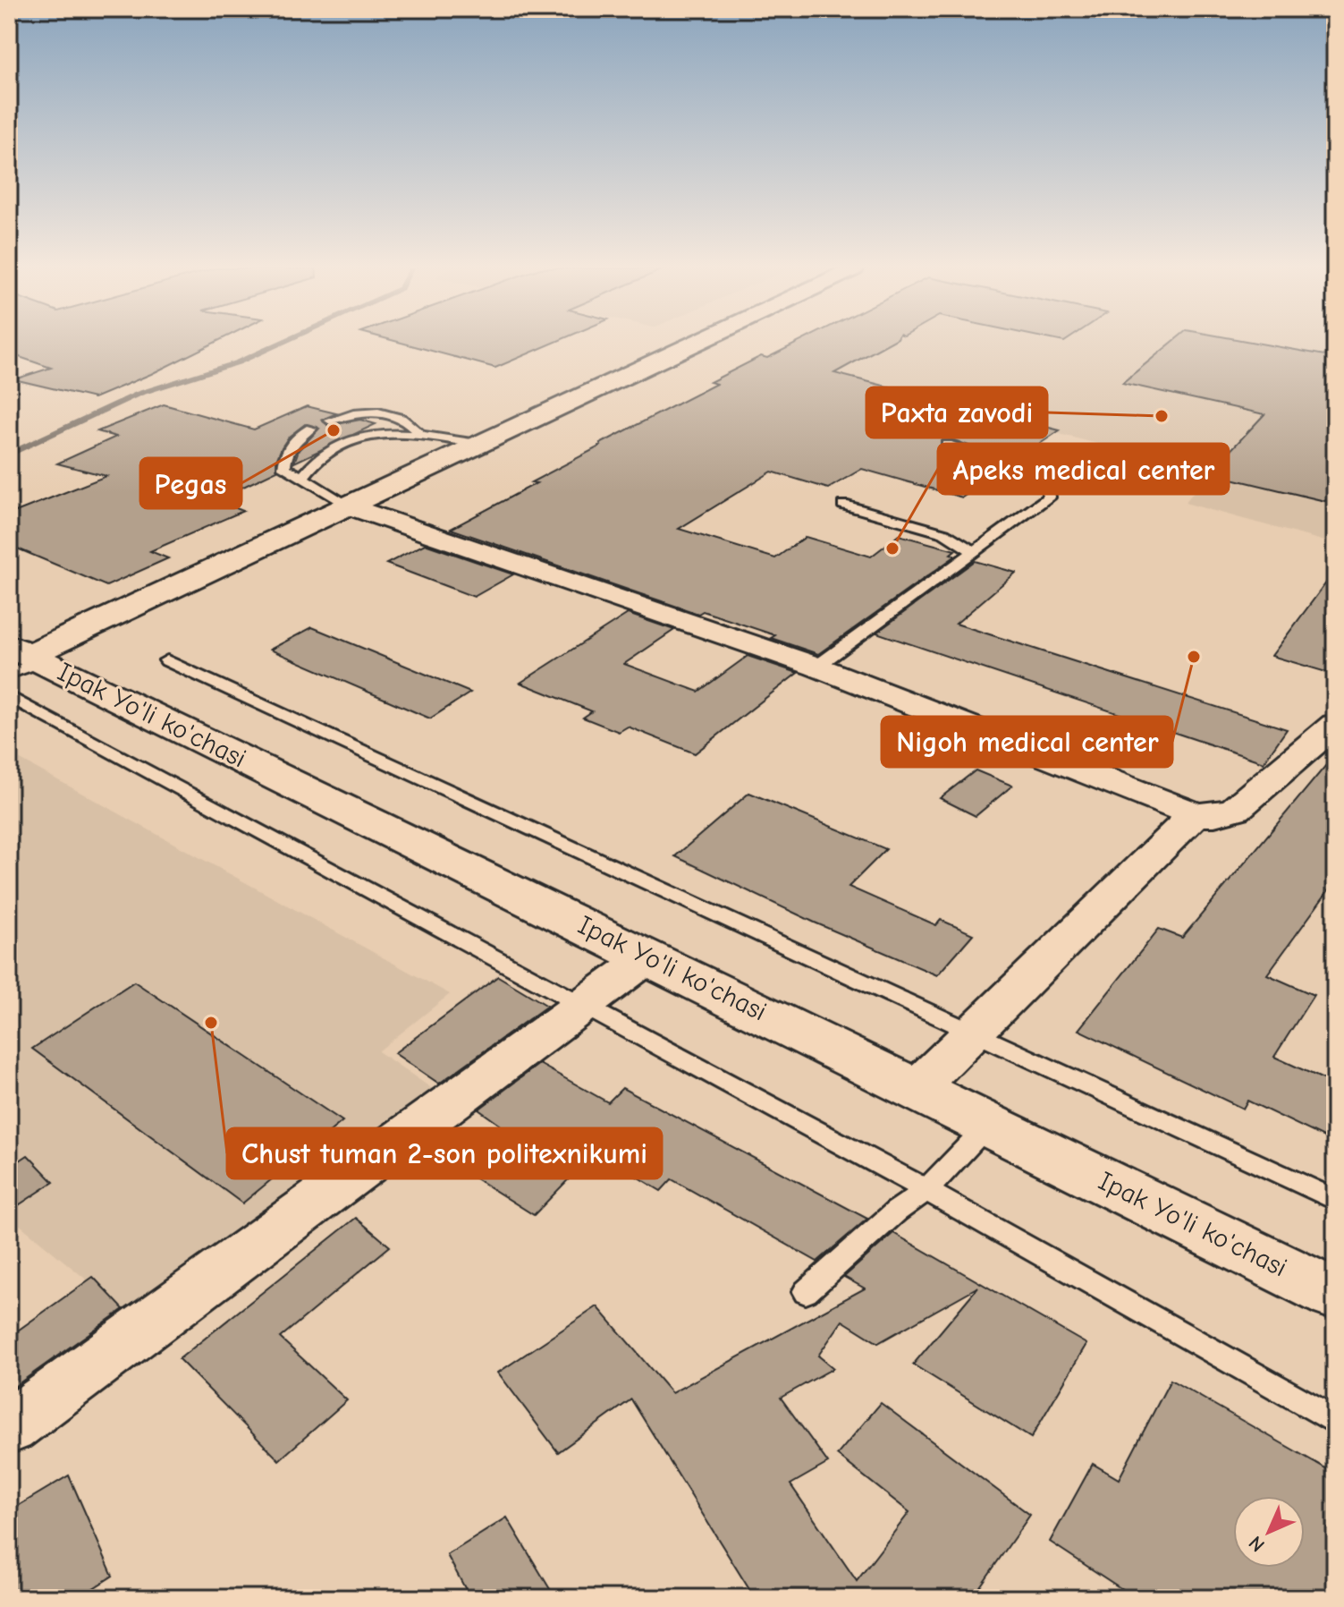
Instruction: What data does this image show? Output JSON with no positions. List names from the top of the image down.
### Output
{
  "streets": {
    "main road": ["Ipak Yo'li ko'chasi"]
  },
  "places": [
    "Paxta zavodi",
    "Pegas",
    "Apeks medical center",
    "Nigoh medical center",
    "Chust tuman 2-son politexnikumi"
  ],
  "north": "bottom left"
}
